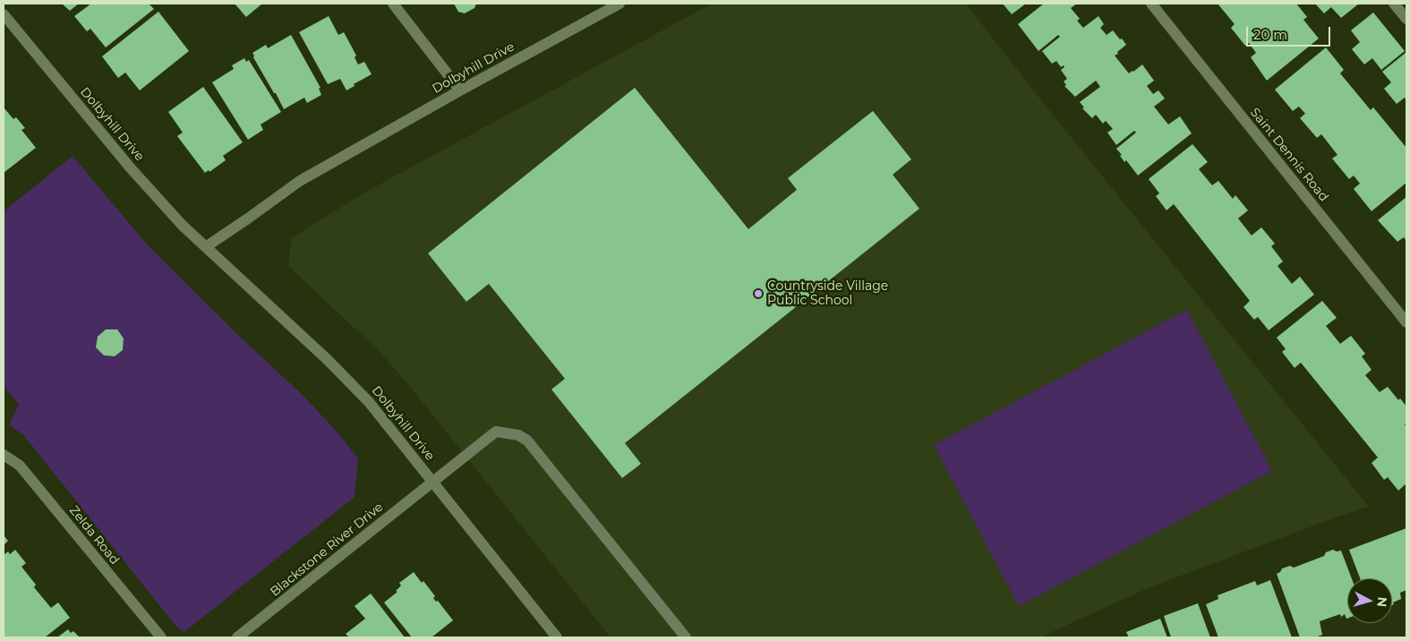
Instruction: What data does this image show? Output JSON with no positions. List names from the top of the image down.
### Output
{
  "streets": {
    "street": [
      "Dolbyhill Drive",
      "Saint Dennis Road",
      "Zelda Road",
      "Blackstone River Drive"
    ]
  },
  "crossings": [
    ["Dolbyhill Drive", "Blackstone River Drive"]
  ],
  "places": ["Countryside Village Public School"],
  "scale_bar": "20 m",
  "north": "right"
}
